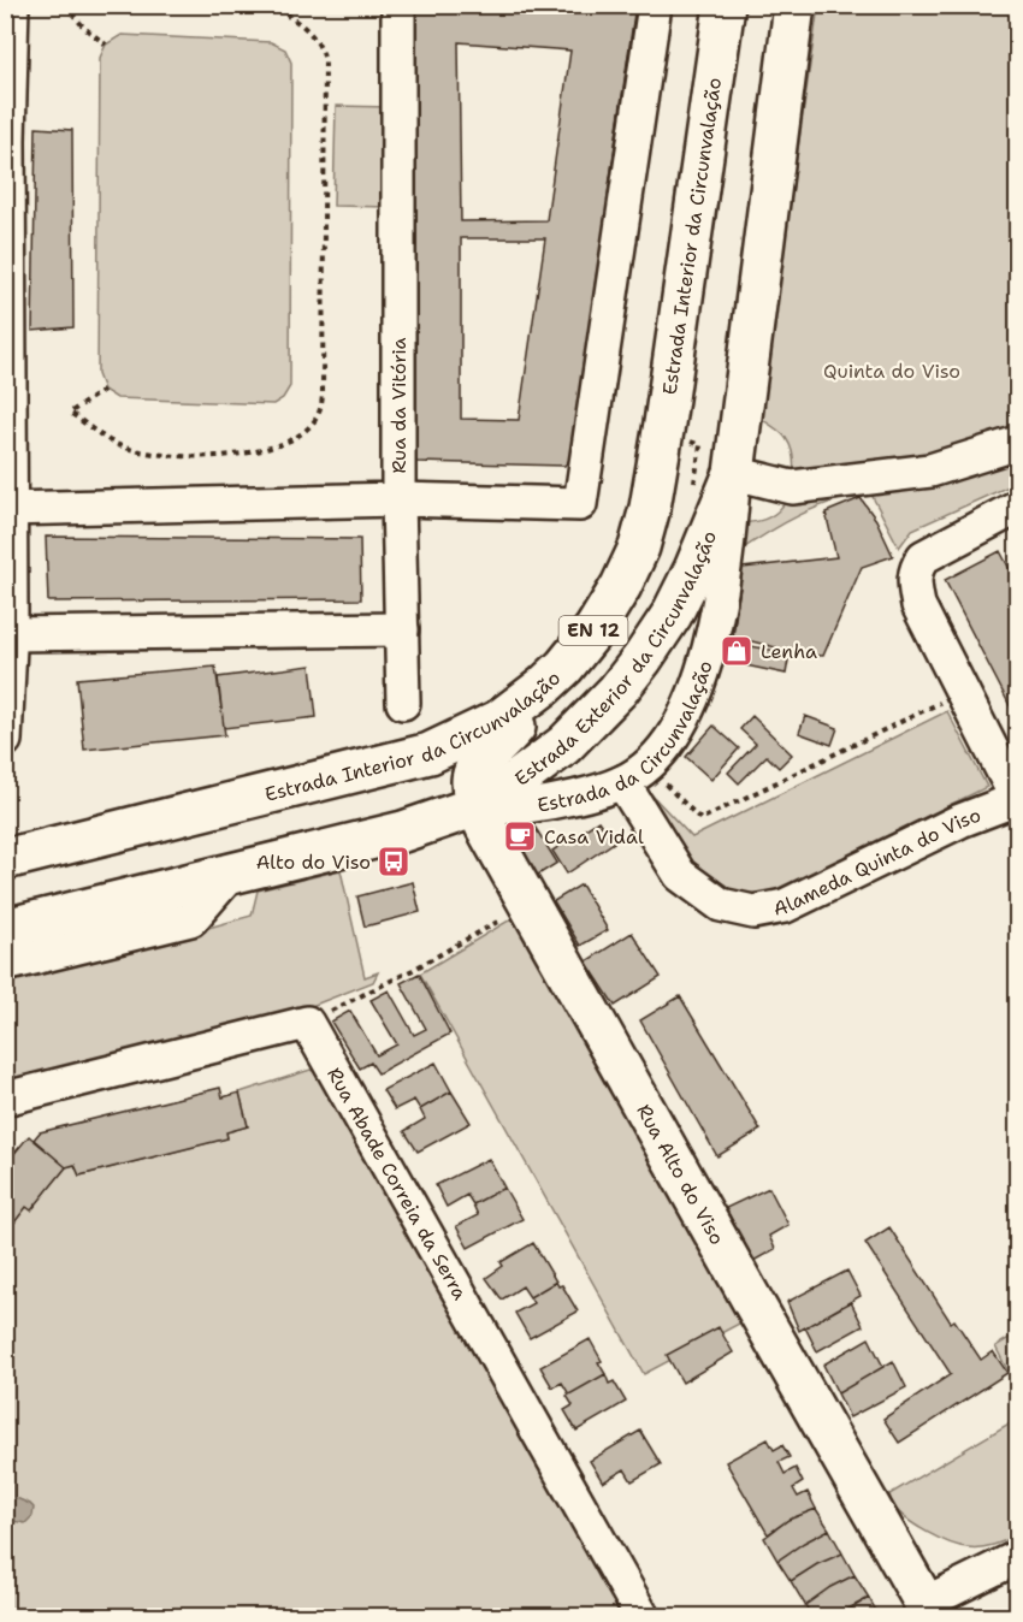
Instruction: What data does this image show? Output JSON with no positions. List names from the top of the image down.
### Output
{
  "streets": {
    "main road": [
      "Estrada Interior da Circunvalação",
      "EN 12",
      "Estrada Exterior da Circunvalação",
      "Rua Alto do Viso"
    ],
    "street": [
      "Rua da Vitória",
      "Estrada da Circunvalação",
      "Alameda Quinta do Viso",
      "Rua Abade Correia da Serra"
    ]
  },
  "crossings": [
    ["Estrada Interior da Circunvalação", "Rua Alto do Viso"],
    ["Estrada Exterior da Circunvalação", "Estrada da Circunvalação"],
    ["Estrada Exterior da Circunvalação", "Rua Alto do Viso"],
    ["Estrada da Circunvalação", "Alameda Quinta do Viso"],
    ["Estrada da Circunvalação", "Rua Alto do Viso"]
  ],
  "parks": ["Quinta do Viso"],
  "places": {
    "shop": ["Lenha"],
    "cafe": ["Casa Vidal"],
    "bus stop": ["Alto do Viso"]
  }
}
